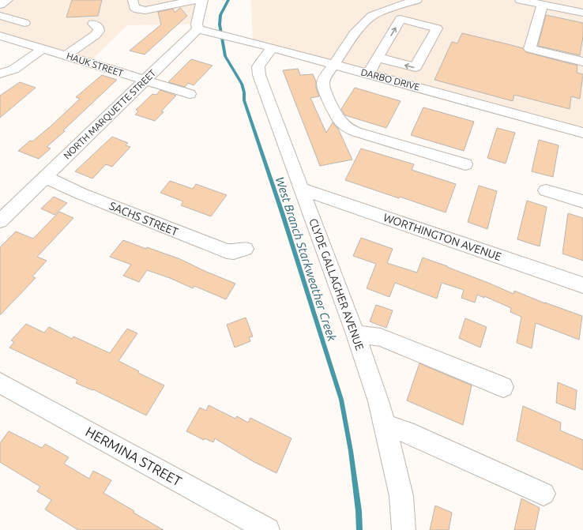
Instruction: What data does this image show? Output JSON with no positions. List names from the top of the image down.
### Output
{
  "streets": {
    "street": [
      "HAUK STREET",
      "DARBO DRIVE",
      "NORTH MARQUETTE STREET",
      "SACHS STREET",
      "WORTHINGTON AVENUE",
      "CLYDE GALLAGHER AVENUE",
      "HERMINA STREET"
    ]
  },
  "crossings": [
    ["HAUK STREET", "NORTH MARQUETTE STREET"],
    ["DARBO DRIVE", "NORTH MARQUETTE STREET"],
    ["DARBO DRIVE", "CLYDE GALLAGHER AVENUE"],
    ["NORTH MARQUETTE STREET", "SACHS STREET"],
    ["WORTHINGTON AVENUE", "CLYDE GALLAGHER AVENUE"]
  ],
  "water": ["West Branch Starkweather Creek"]
}
